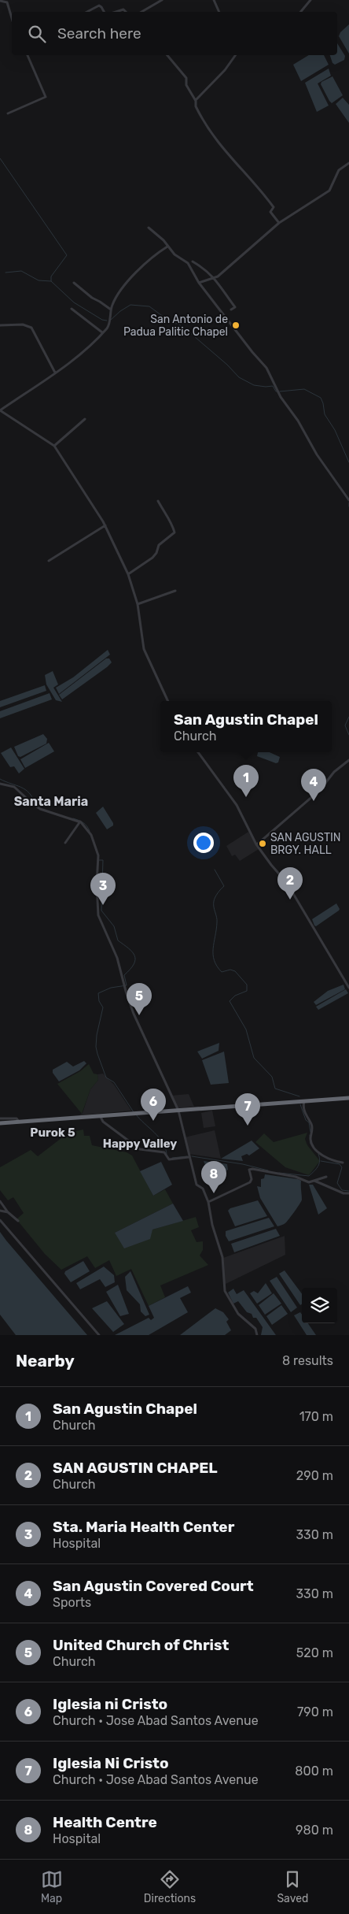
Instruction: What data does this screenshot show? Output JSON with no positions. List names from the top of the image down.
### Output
{
  "districts": ["Santa Maria", "Purok 5", "Happy Valley"],
  "places": ["San Antonio de Padua Palitic Chapel", "SAN AGUSTIN BRGY. HALL"],
  "page": {
    "search": "Search here",
    "popup": ["San Agustin Chapel", "Church"],
    "pins": [
      "1",
      "4",
      "2",
      "3",
      "5",
      "6",
      "7",
      "8"
    ],
    "heading": ["Nearby", "8 results"],
    "list": [
      {
        "mark": "1",
        "name": "San Agustin Chapel",
        "note": "Church",
        "value": "170 m"
      },
      {
        "mark": "2",
        "name": "SAN AGUSTIN CHAPEL",
        "note": "Church",
        "value": "290 m"
      },
      {
        "mark": "3",
        "name": "Sta. Maria Health Center",
        "note": "Hospital",
        "value": "330 m"
      },
      {
        "mark": "4",
        "name": "San Agustin Covered Court",
        "note": "Sports",
        "value": "330 m"
      },
      {
        "mark": "5",
        "name": "United Church of Christ",
        "note": "Church",
        "value": "520 m"
      },
      {
        "mark": "6",
        "name": "Iglesia ni Cristo",
        "note": "Church · Jose Abad Santos Avenue",
        "value": "790 m"
      },
      {
        "mark": "7",
        "name": "Iglesia Ni Cristo",
        "note": "Church · Jose Abad Santos Avenue",
        "value": "800 m"
      },
      {
        "mark": "8",
        "name": "Health Centre",
        "note": "Hospital",
        "value": "980 m"
      }
    ],
    "nav": ["Map", "Directions", "Saved"]
  }
}
